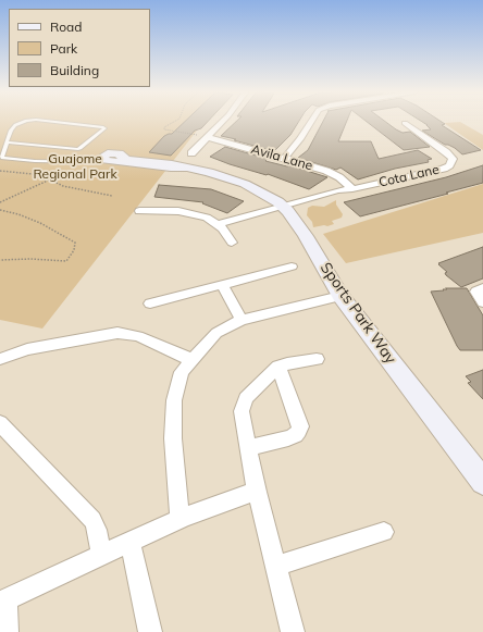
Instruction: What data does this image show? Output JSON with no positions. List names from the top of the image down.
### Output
{
  "streets": {
    "street": ["Avila Lane", "Cota Lane", "Sports Park Way"]
  },
  "crossings": [
    ["Avila Lane", "Cota Lane"],
    ["Cota Lane", "Sports Park Way"]
  ],
  "parks": ["Guajome Regional Park"],
  "legend": ["Road", "Park", "Building"]
}
